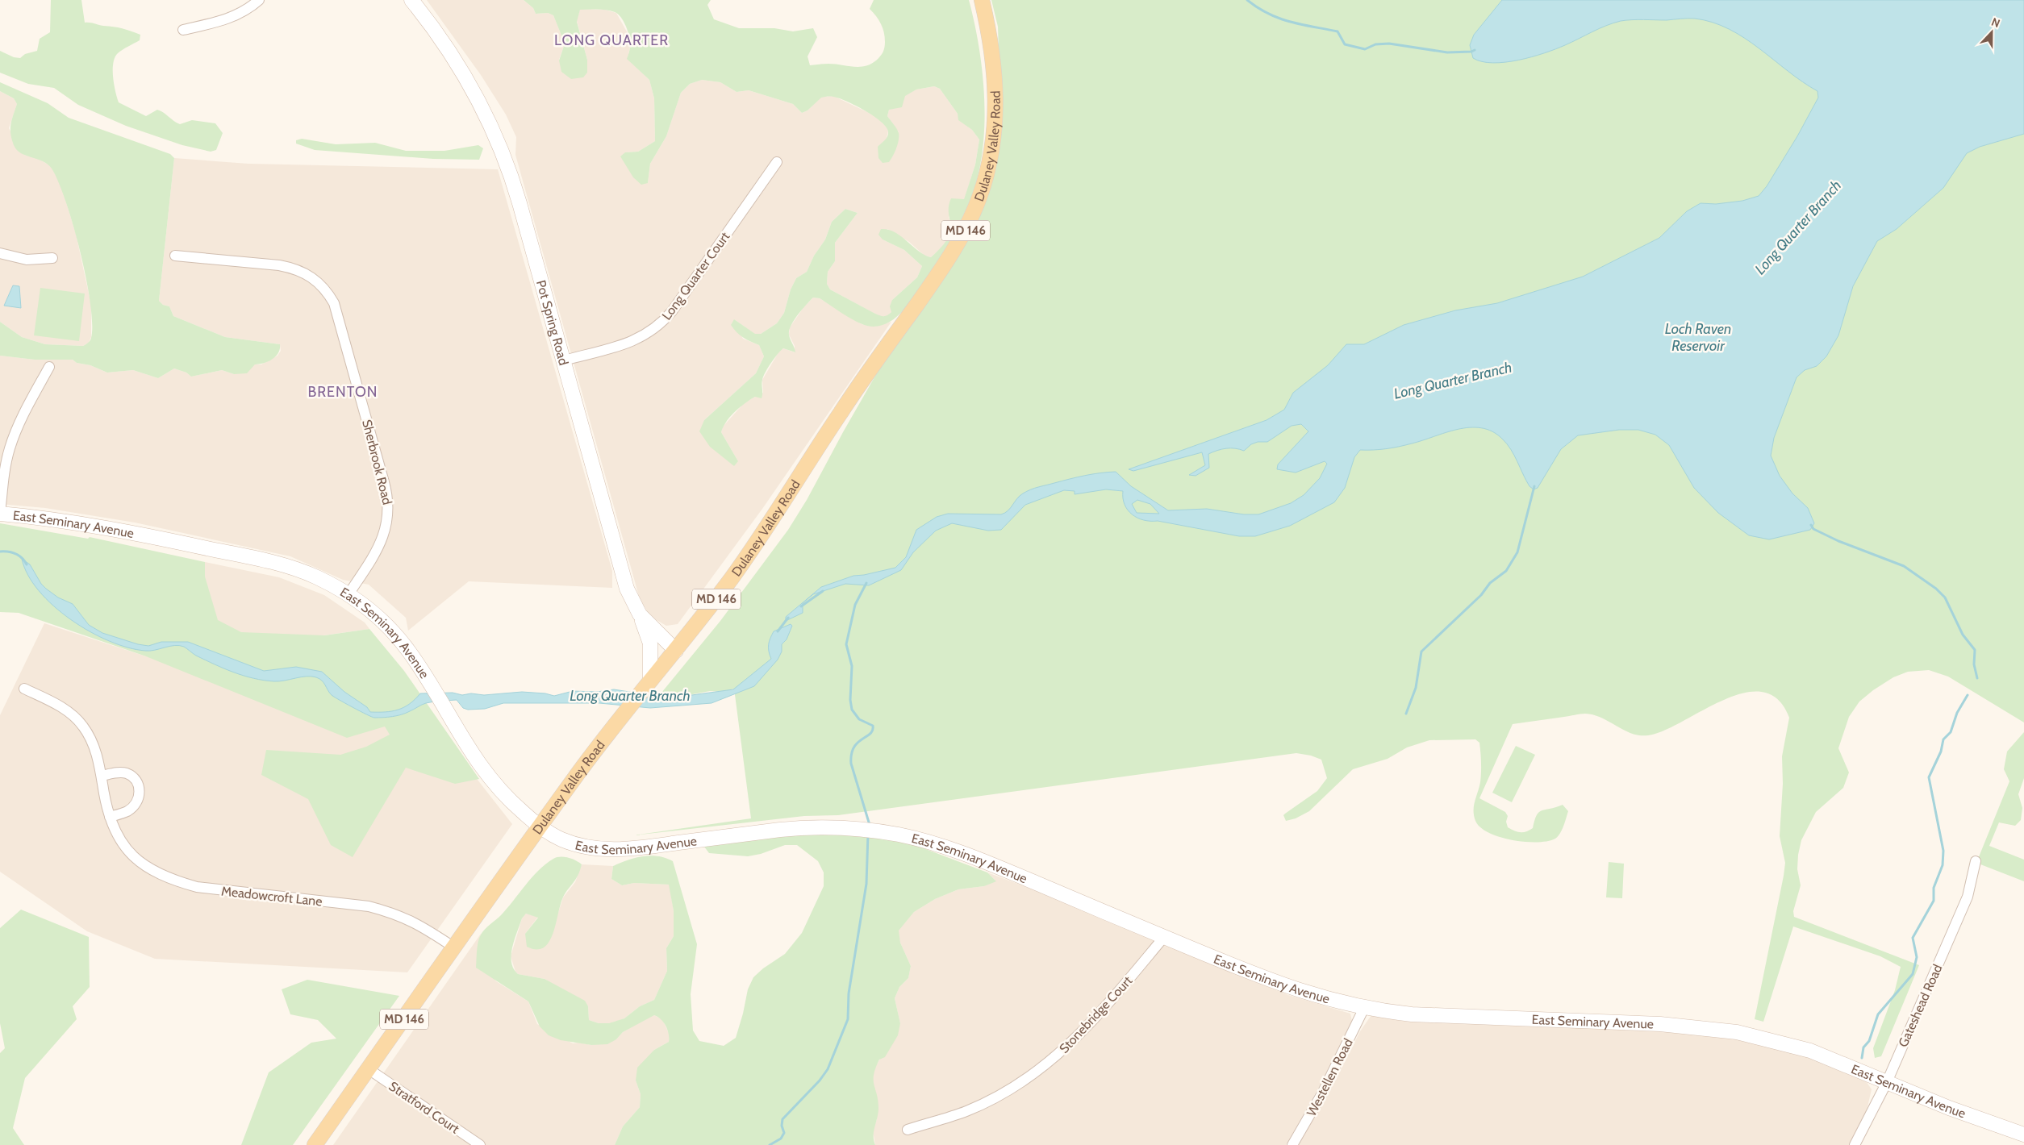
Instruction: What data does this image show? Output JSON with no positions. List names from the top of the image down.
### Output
{
  "streets": {
    "main road": ["Dulaney Valley Road", "MD 146"],
    "street": [
      "Long Quarter Court",
      "Pot Spring Road",
      "Sherbrook Road",
      "East Seminary Avenue",
      "Meadowcroft Lane",
      "Gateshead Road",
      "Stonebridge Court",
      "Westellen Road",
      "Stratford Court"
    ]
  },
  "crossings": [
    ["Dulaney Valley Road", "Pot Spring Road"],
    ["Dulaney Valley Road", "East Seminary Avenue"],
    ["Dulaney Valley Road", "Meadowcroft Lane"],
    ["Dulaney Valley Road", "Stratford Court"],
    ["Long Quarter Court", "Pot Spring Road"],
    ["Sherbrook Road", "East Seminary Avenue"],
    ["East Seminary Avenue", "Gateshead Road"],
    ["East Seminary Avenue", "Stonebridge Court"],
    ["East Seminary Avenue", "Westellen Road"]
  ],
  "districts": ["LONG QUARTER", "BRENTON"],
  "water": ["Long Quarter Branch", "Loch Raven Reservoir"],
  "north": "top"
}
